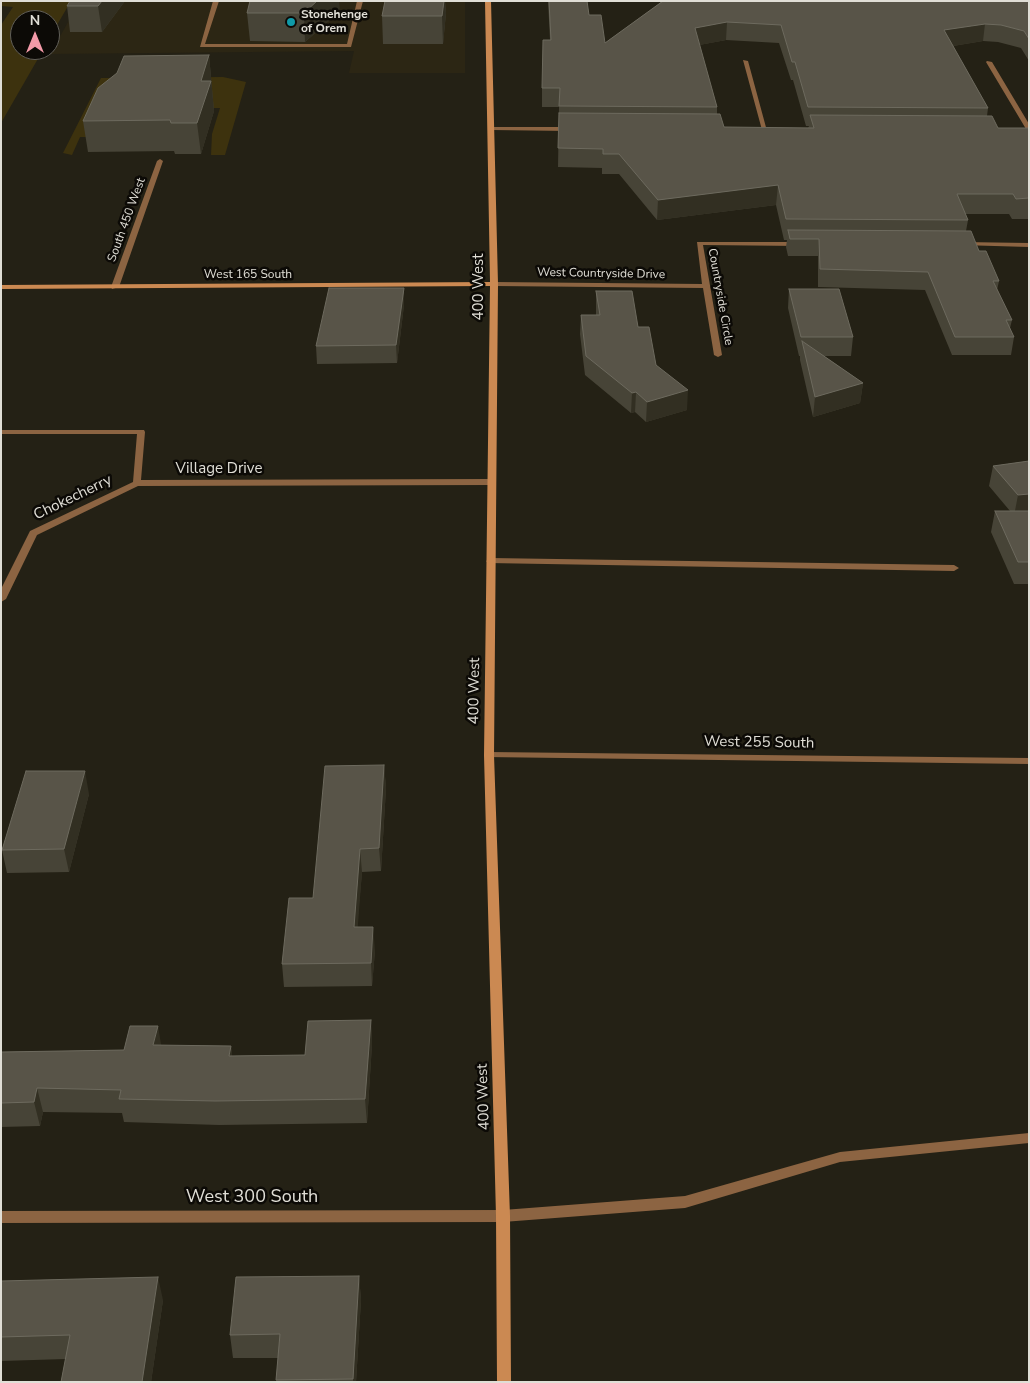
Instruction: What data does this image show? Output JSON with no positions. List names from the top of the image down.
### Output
{
  "streets": {
    "main road": ["West 165 South", "400 West"],
    "street": [
      "South 450 West",
      "West Countryside Drive",
      "Countryside Circle",
      "Village Drive",
      "Chokecherry",
      "West 255 South",
      "West 300 South"
    ]
  },
  "crossings": [
    ["South 450 West", "West 165 South"],
    ["West Countryside Drive", "West 165 South"],
    ["West Countryside Drive", "400 West"],
    ["West Countryside Drive", "Countryside Circle"],
    ["West 165 South", "400 West"],
    ["400 West", "Village Drive"],
    ["400 West", "West 255 South"],
    ["400 West", "West 300 South"],
    ["Village Drive", "Chokecherry"]
  ],
  "places": ["Stonehenge of Orem"],
  "north": "top"
}
